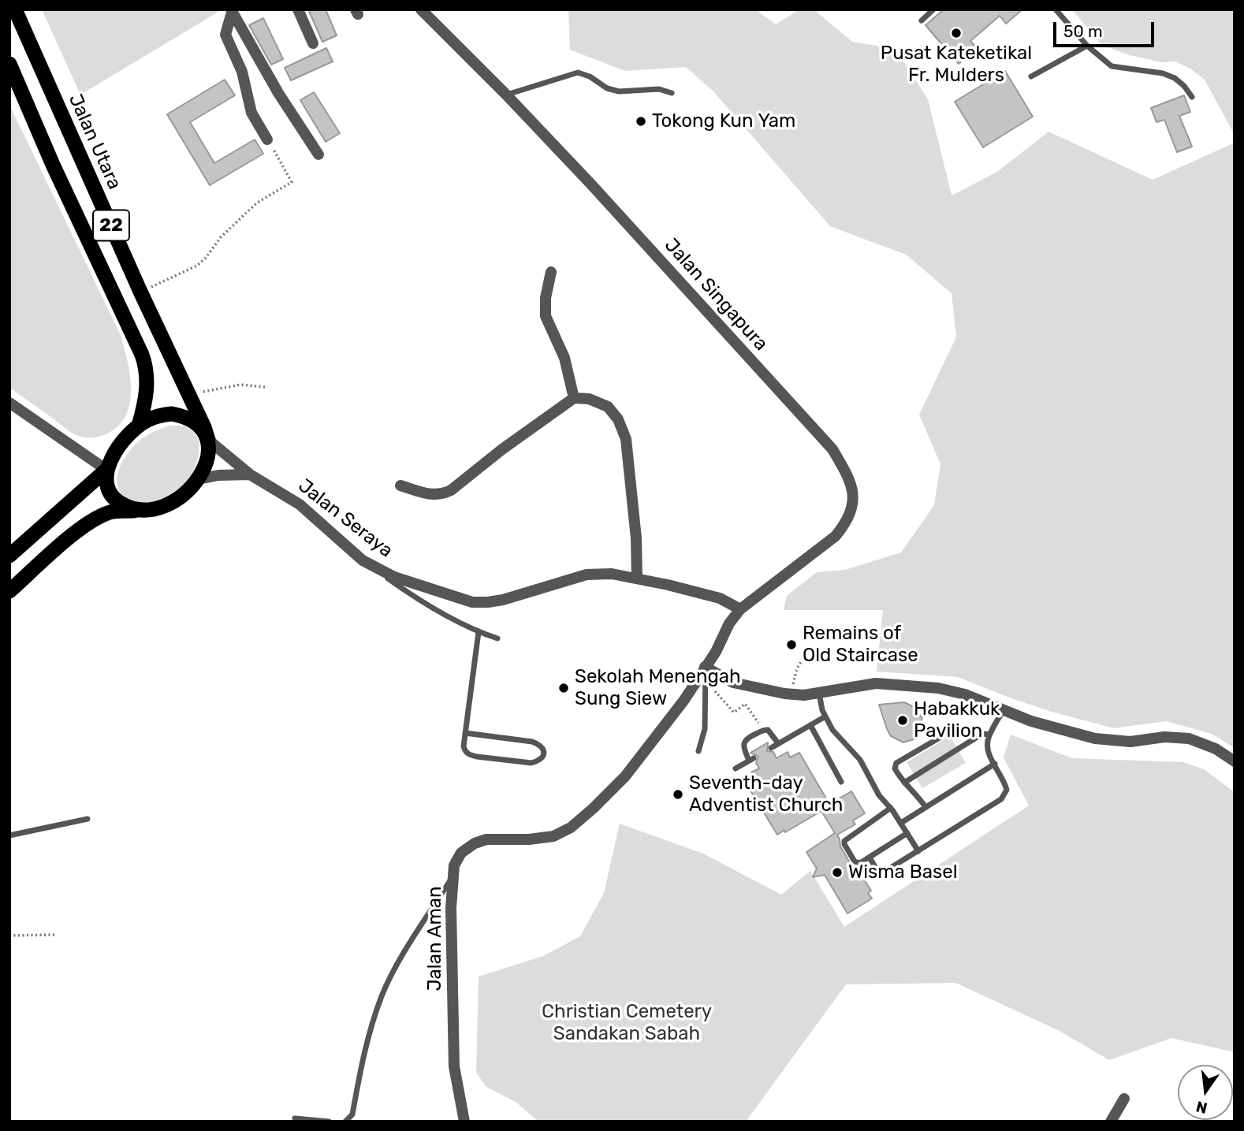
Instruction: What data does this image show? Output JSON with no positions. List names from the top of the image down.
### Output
{
  "streets": {
    "highway": ["Jalan Utara", "22"],
    "street": ["Jalan Singapura", "Jalan Seraya", "Jalan Aman"]
  },
  "crossings": [
    ["Jalan Utara", "22"],
    ["Jalan Utara", "Jalan Seraya"],
    ["22", "Jalan Seraya"],
    ["Jalan Singapura", "Jalan Seraya"],
    ["Jalan Singapura", "Jalan Aman"],
    ["Jalan Seraya", "Jalan Aman"]
  ],
  "parks": ["Christian Cemetery Sandakan Sabah"],
  "places": [
    "Pusat Kateketikal Fr. Mulders",
    "Tokong Kun Yam",
    "Remains of Old Staircase",
    "Sekolah Menengah Sung Siew",
    "Habakkuk Pavilion",
    "Seventh-day Adventist Church",
    "Wisma Basel"
  ],
  "scale_bar": "50 m",
  "north": "bottom"
}
